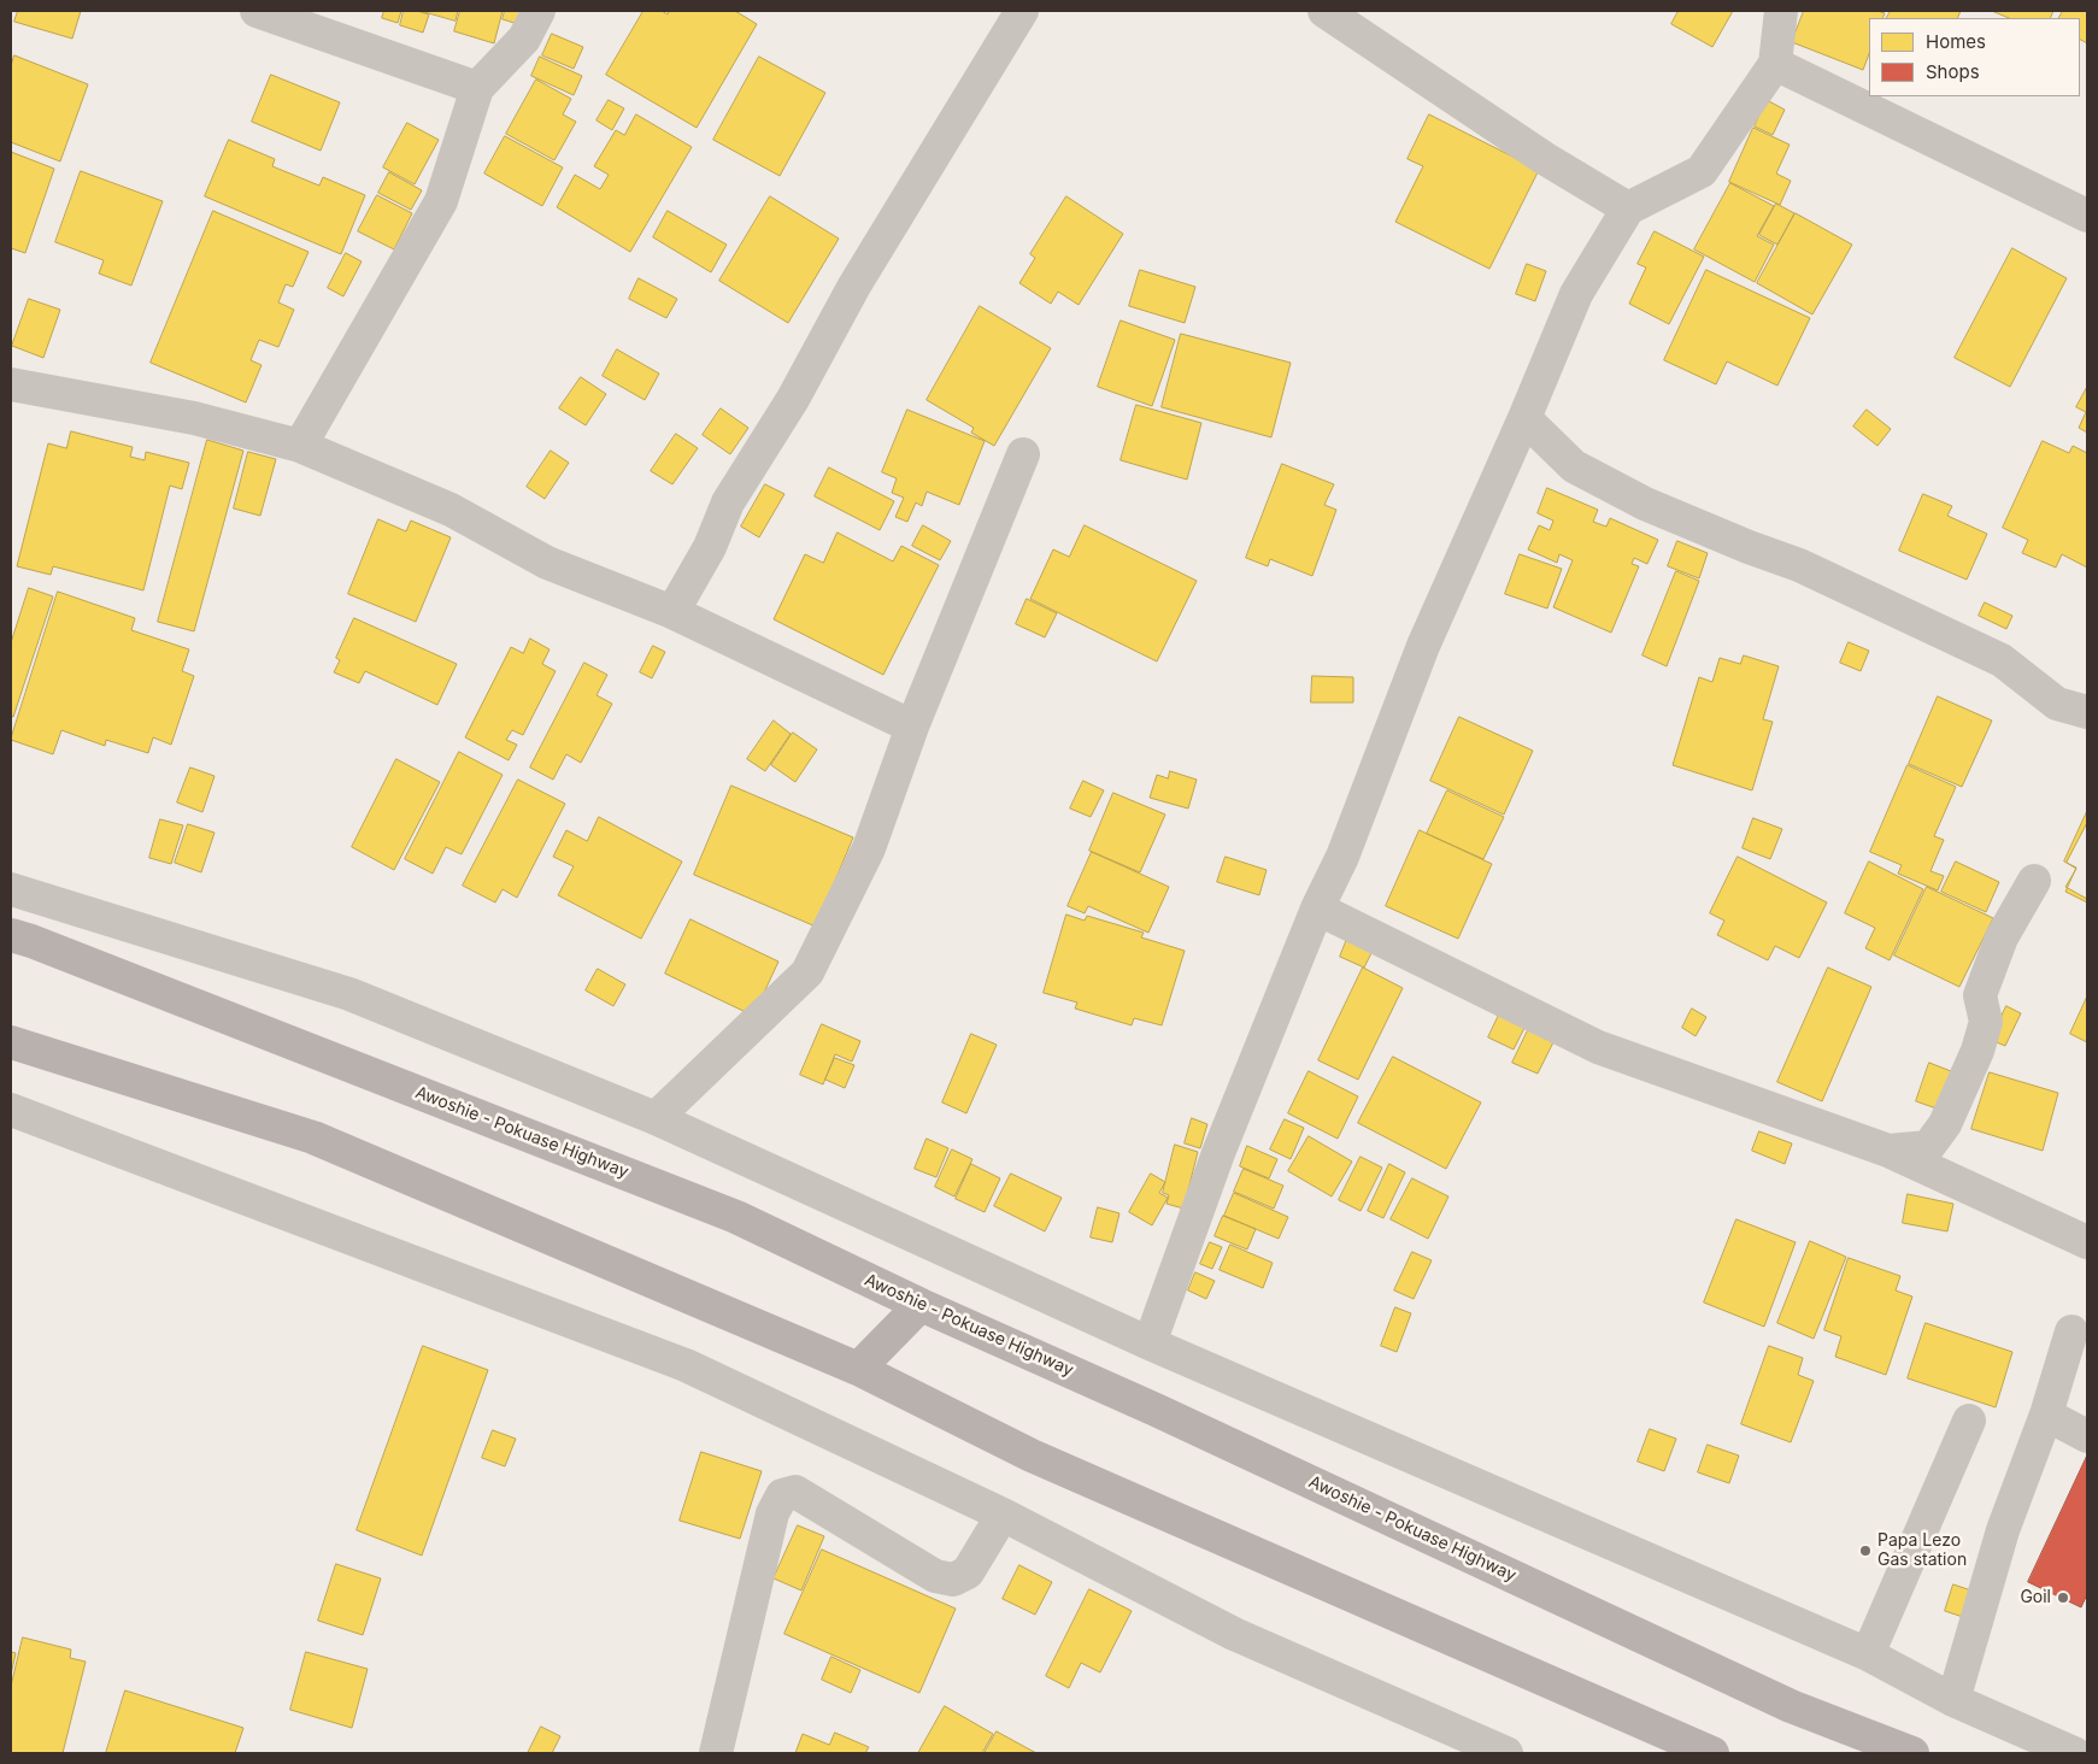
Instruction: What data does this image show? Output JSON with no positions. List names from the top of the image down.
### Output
{
  "streets": {
    "main road": ["Awoshie - Pokuase Highway"]
  },
  "places": ["Papa Lezo Gas station", "Goil"],
  "legend": ["Homes", "Shops"]
}
